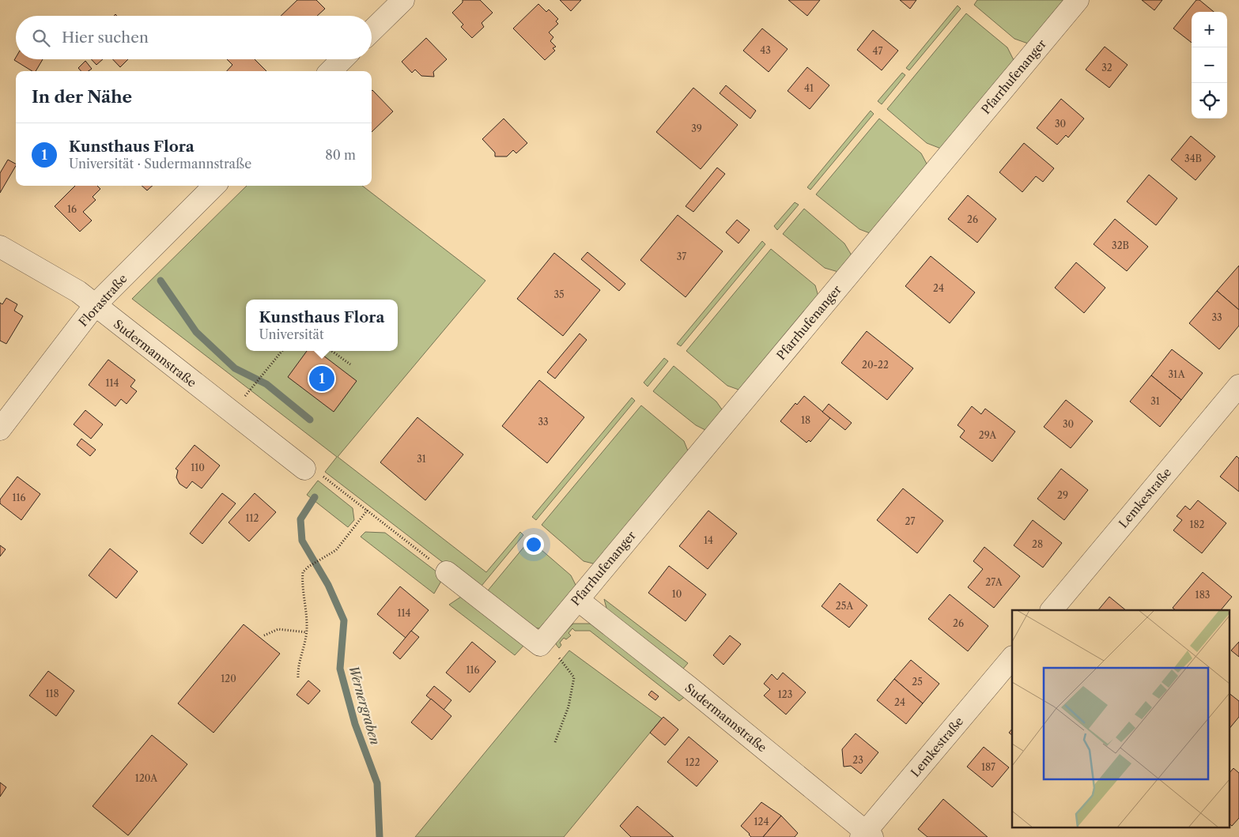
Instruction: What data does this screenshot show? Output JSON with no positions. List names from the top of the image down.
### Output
{
  "streets": {
    "street": [
      "Pfarrhufenanger",
      "Florastraße",
      "Sudermannstraße",
      "Lemkestraße"
    ]
  },
  "crossings": [
    ["Pfarrhufenanger", "Sudermannstraße"],
    ["Florastraße", "Sudermannstraße"],
    ["Sudermannstraße", "Lemkestraße"]
  ],
  "water": ["Wernergraben"],
  "house_numbers": [
    "43",
    "47",
    "32",
    "41",
    "30",
    "39",
    "34B",
    "16",
    "26",
    "32B",
    "37",
    "24",
    "35",
    "33",
    "20-22",
    "31A",
    "114",
    "31",
    "18",
    "33",
    "30",
    "29A",
    "31",
    "110",
    "29",
    "116",
    "112",
    "27",
    "182",
    "14",
    "28",
    "27A",
    "10",
    "183",
    "25A",
    "114",
    "26",
    "116",
    "120",
    "25",
    "118",
    "123",
    "24",
    "23",
    "122",
    "187",
    "120A",
    "124"
  ],
  "page": {
    "map_buttons": ["+", "−"],
    "search": "Hier suchen",
    "heading": "In der Nähe",
    "list": [
      {
        "mark": "1",
        "name": "Kunsthaus Flora",
        "note": "Universität · Sudermannstraße",
        "value": "80 m"
      }
    ],
    "popup": ["Kunsthaus Flora", "Universität"],
    "pins": "1"
  }
}
